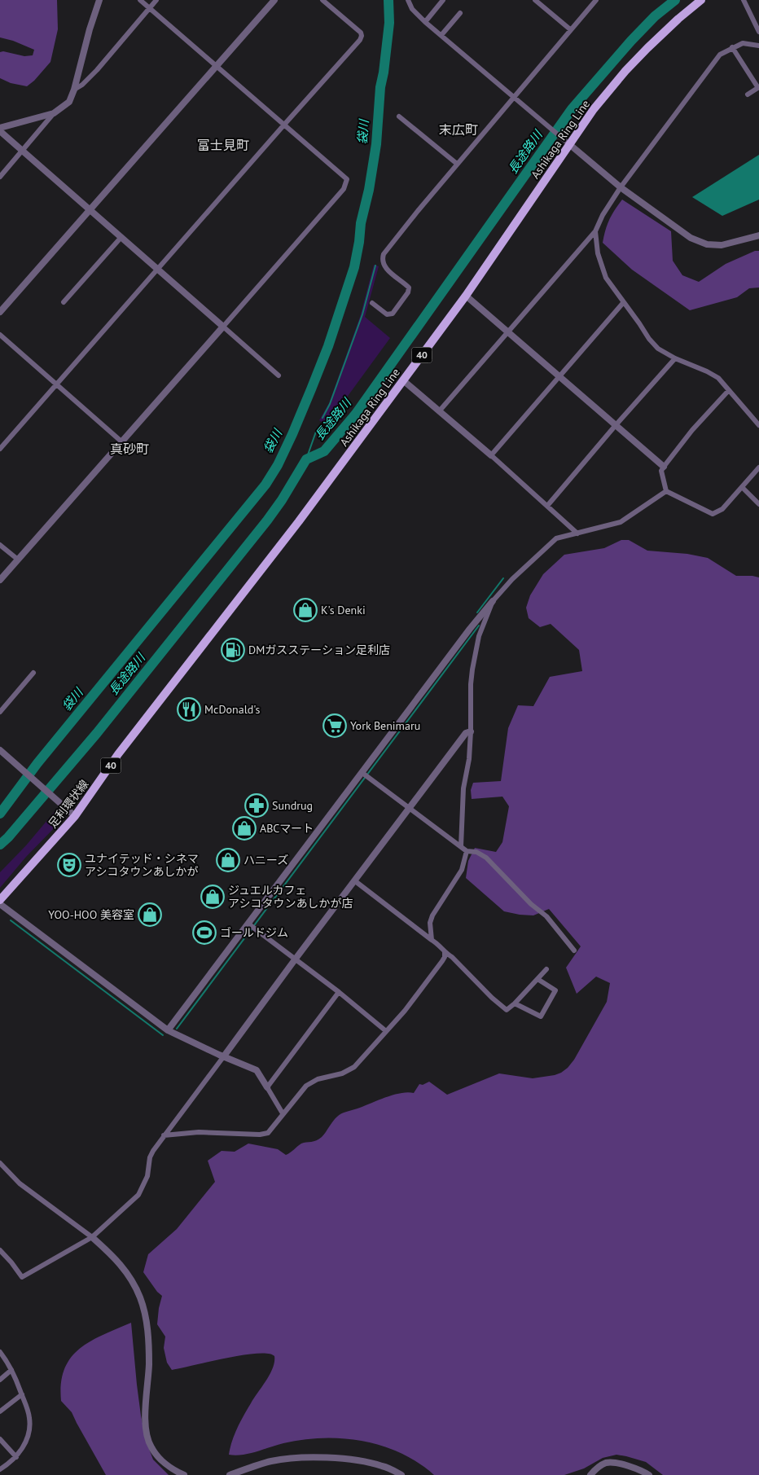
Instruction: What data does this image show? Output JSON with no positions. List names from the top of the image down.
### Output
{
  "streets": {
    "main road": ["Ashikaga Ring Line", "40", "足利環状線"]
  },
  "crossings": [
    ["Ashikaga Ring Line", "足利環状線"]
  ],
  "districts": ["末広町", "富士見町", "真砂町"],
  "water": ["袋川", "長途路川"],
  "places": {
    "shop": [
      "K's Denki",
      "ABCマート",
      "ハニーズ",
      "ジュエルカフェ アシコタウンあしかが店",
      "YOO-HOO 美容室"
    ],
    "fuel station": ["DMガスステーション足利店"],
    "restaurant": ["McDonald's"],
    "supermarket": ["York Benimaru"],
    "pharmacy": ["Sundrug"],
    "theatre": ["ユナイテッド・シネマ アシコタウンあしかが"],
    "sports": ["ゴールドジム"]
  }
}
